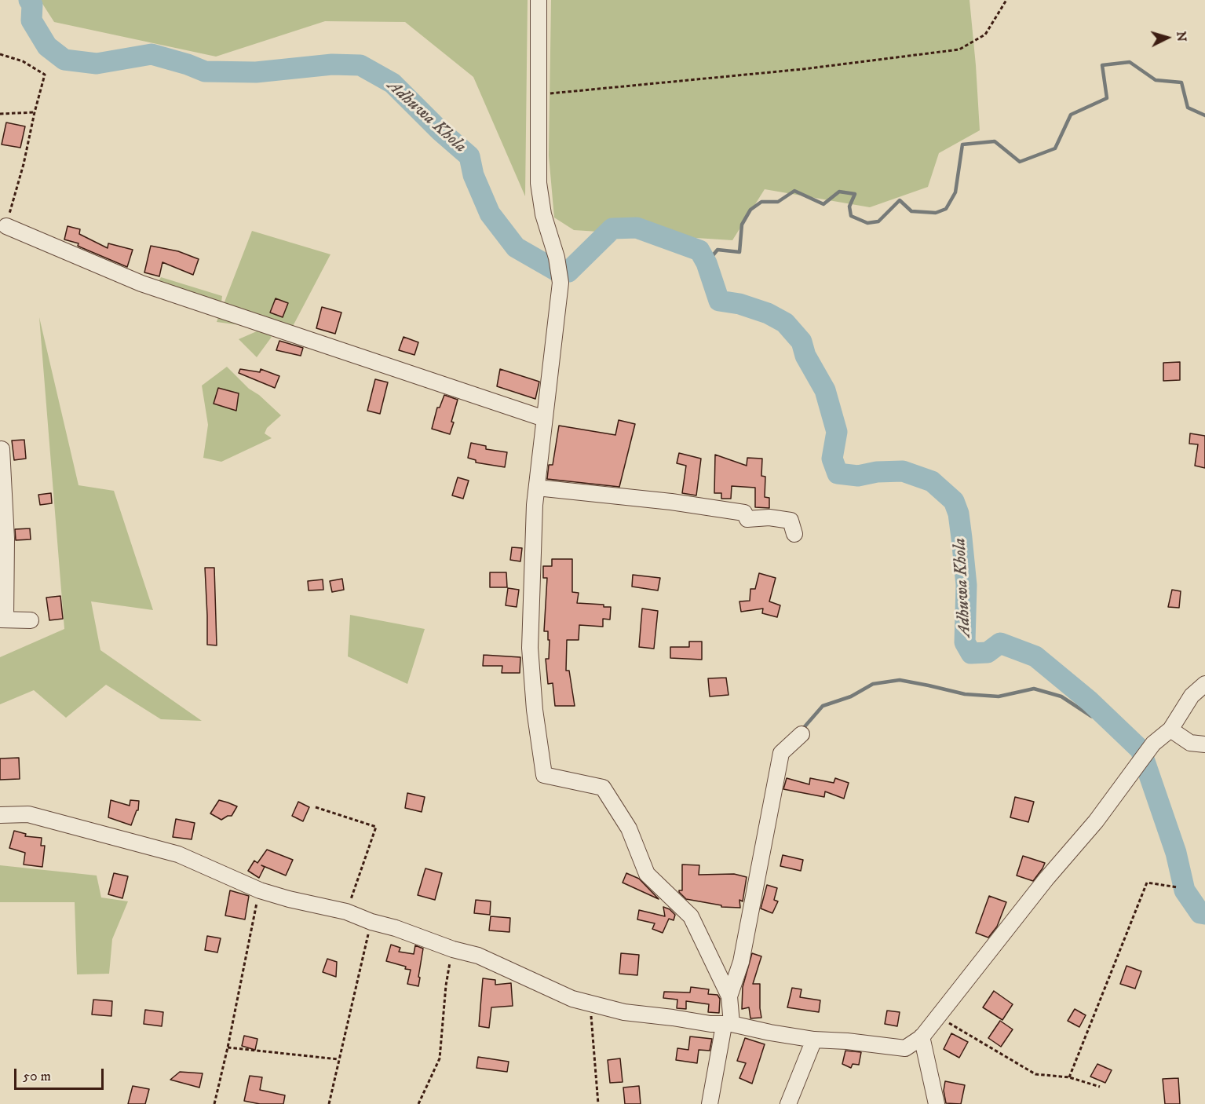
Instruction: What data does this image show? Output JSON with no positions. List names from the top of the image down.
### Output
{
  "water": ["Adhuwa Khola"],
  "scale_bar": "50 m",
  "north": "right"
}
